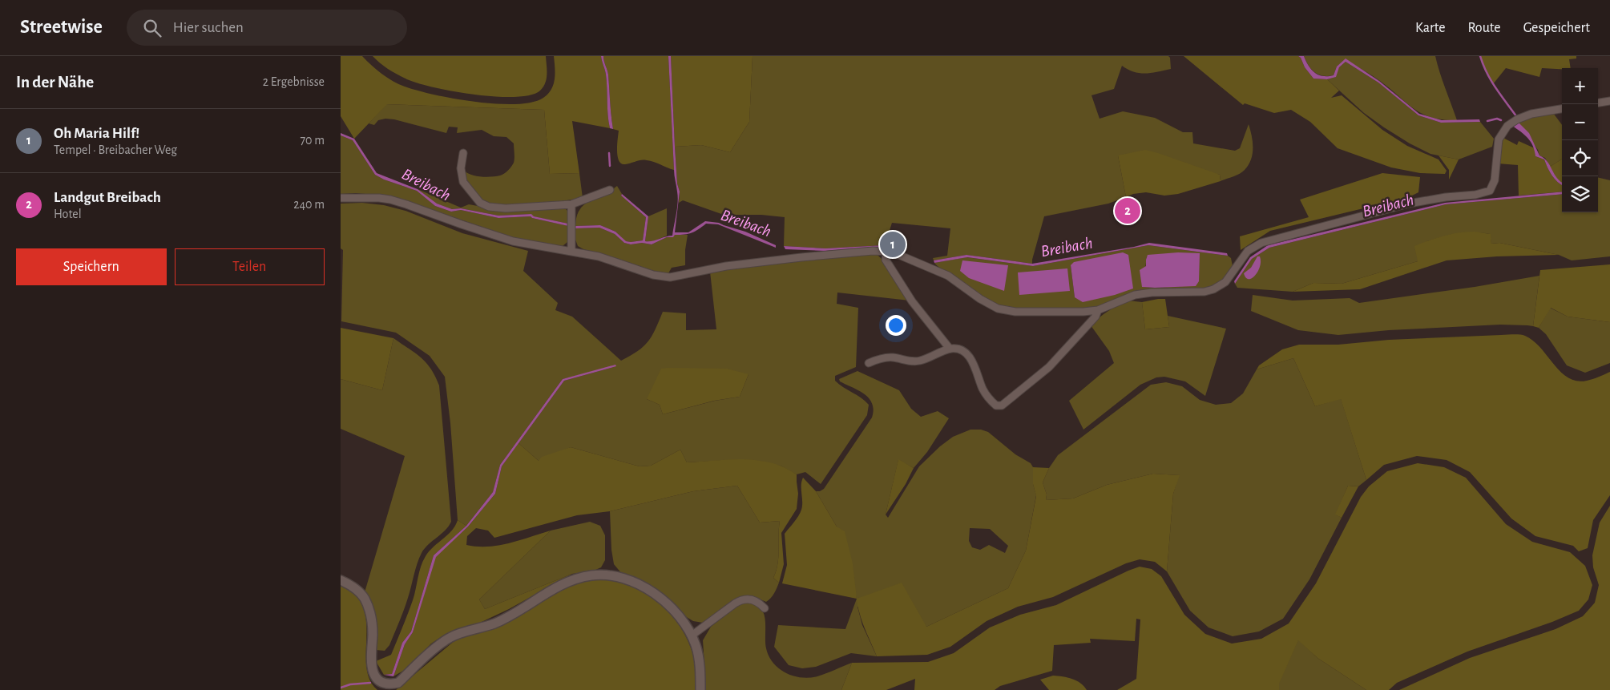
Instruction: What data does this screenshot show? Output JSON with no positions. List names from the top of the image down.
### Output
{
  "water": ["Breibach"],
  "page": {
    "header": "Streetwise",
    "search": "Hier suchen",
    "nav": ["Karte", "Route", "Gespeichert"],
    "heading": ["In der Nähe", "2 Ergebnisse"],
    "map_buttons": ["+", "−"],
    "list": [
      {
        "mark": "1",
        "name": "Oh Maria Hilf!",
        "note": "Tempel · Breibacher Weg",
        "value": "70 m"
      },
      {
        "mark": "2",
        "name": "Landgut Breibach",
        "note": "Hotel",
        "value": "240 m"
      }
    ],
    "pins": ["2", "1"],
    "buttons": ["Speichern", "Teilen"]
  }
}
